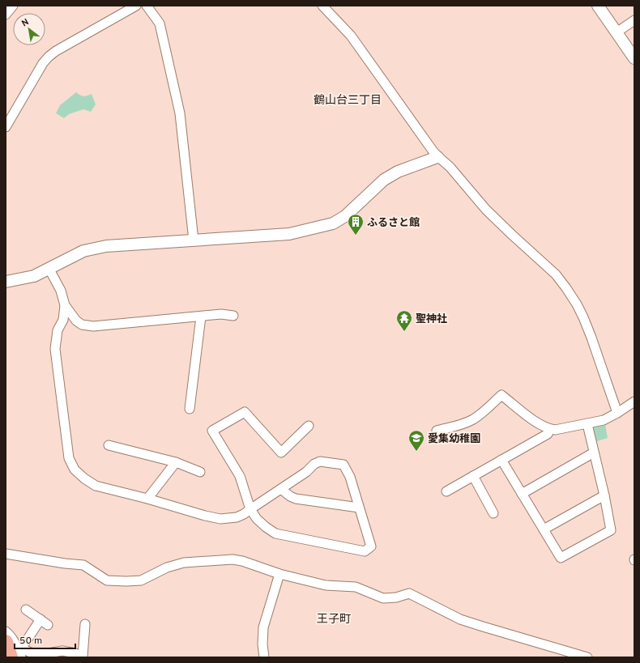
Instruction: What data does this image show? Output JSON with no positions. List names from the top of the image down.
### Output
{
  "districts": ["鶴山台三丁目", "王子町"],
  "places": {
    "building": ["ふるさと館"],
    "temple": ["聖神社"],
    "school or university": ["愛集幼稚園"]
  },
  "scale_bar": "50 m",
  "north": "top left"
}
